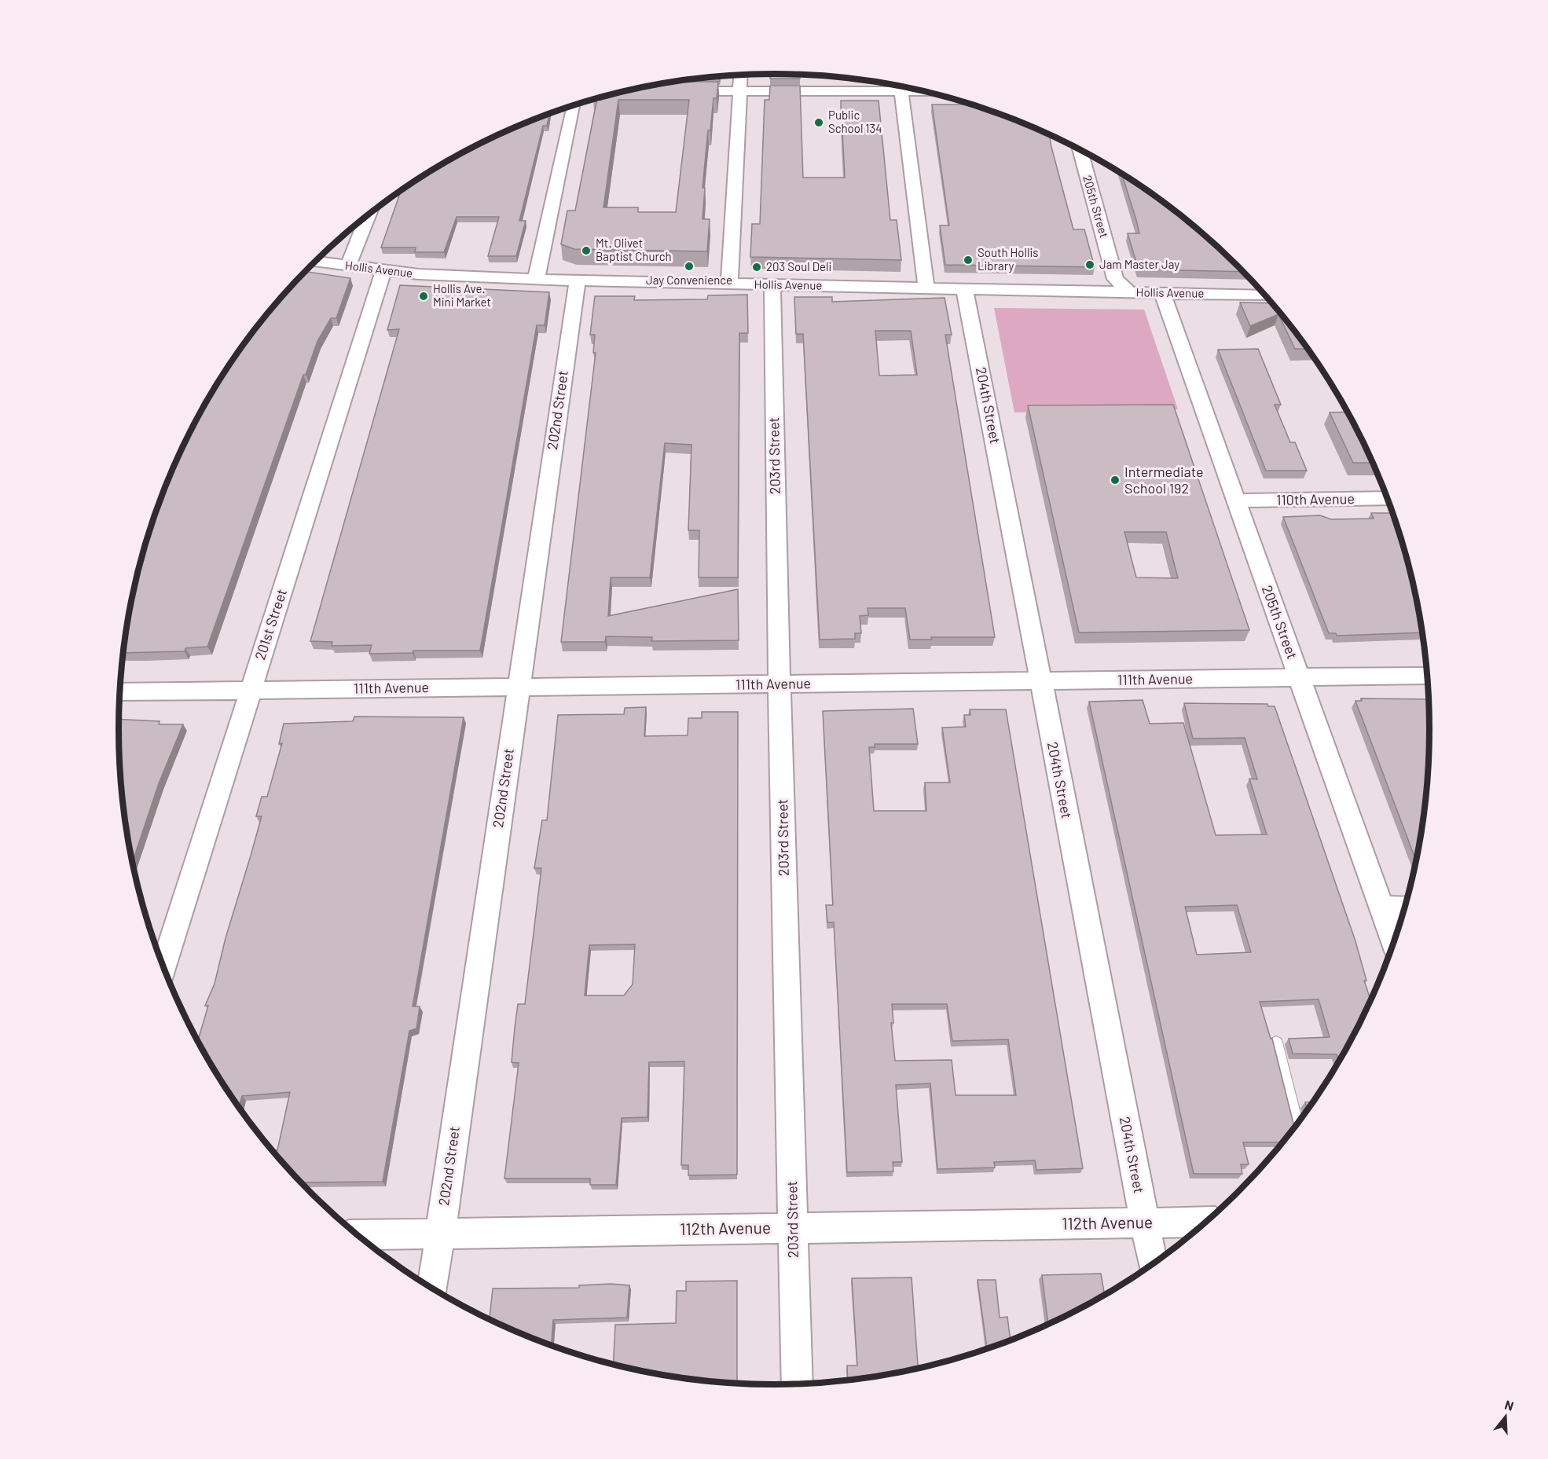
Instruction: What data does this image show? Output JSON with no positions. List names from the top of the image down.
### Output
{
  "streets": {
    "street": [
      "205th Street",
      "Hollis Avenue",
      "204th Street",
      "202nd Street",
      "203rd Street",
      "110th Avenue",
      "201st Street",
      "111th Avenue",
      "112th Avenue"
    ]
  },
  "crossings": [
    ["205th Street", "Hollis Avenue"],
    ["205th Street", "110th Avenue"],
    ["205th Street", "111th Avenue"],
    ["Hollis Avenue", "204th Street"],
    ["Hollis Avenue", "202nd Street"],
    ["Hollis Avenue", "203rd Street"],
    ["Hollis Avenue", "201st Street"],
    ["204th Street", "111th Avenue"],
    ["204th Street", "112th Avenue"],
    ["202nd Street", "111th Avenue"],
    ["202nd Street", "112th Avenue"],
    ["203rd Street", "111th Avenue"],
    ["203rd Street", "112th Avenue"],
    ["201st Street", "111th Avenue"]
  ],
  "places": [
    "Public School 134",
    "Mt. Olivet Baptist Church",
    "South Hollis Library",
    "Jam Master Jay",
    "Jay Convenience",
    "203 Soul Deli",
    "Hollis Ave. Mini Market",
    "Intermediate School 192"
  ],
  "north": "top"
}
